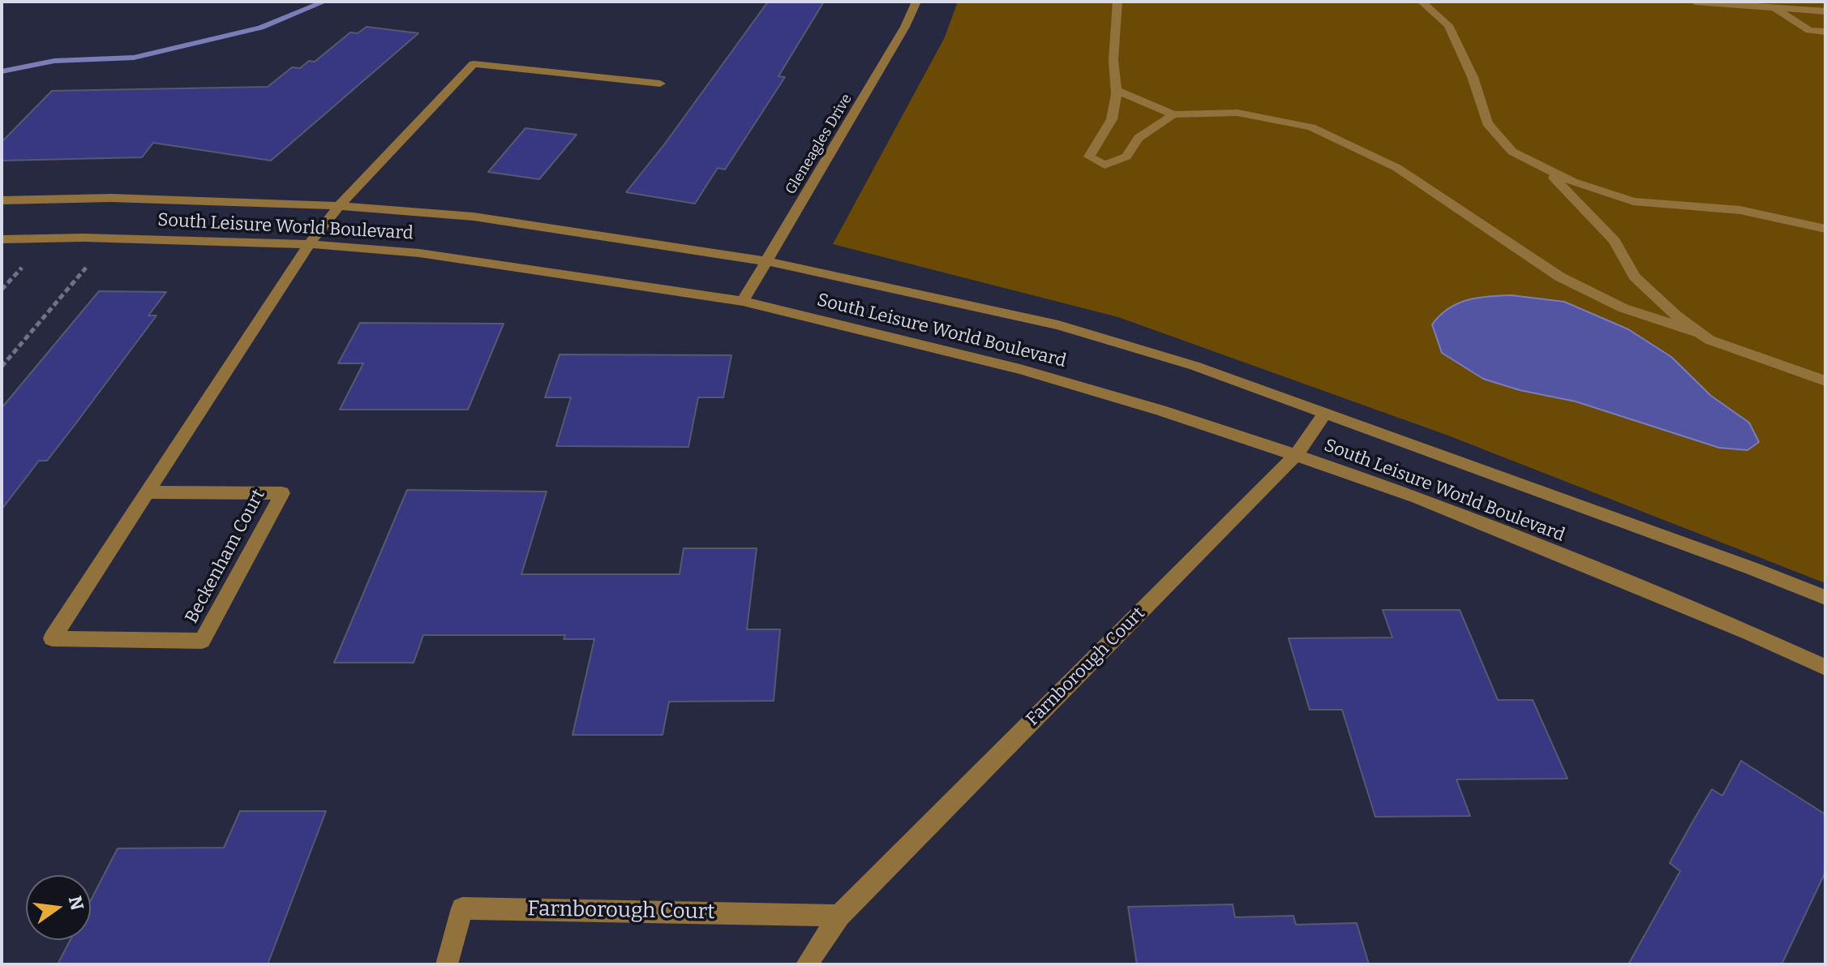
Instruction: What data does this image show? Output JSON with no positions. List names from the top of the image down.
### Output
{
  "streets": {
    "street": [
      "Gleneagles Drive",
      "South Leisure World Boulevard",
      "Beckenham Court",
      "Farnborough Court"
    ]
  },
  "crossings": [
    ["Gleneagles Drive", "South Leisure World Boulevard"],
    ["South Leisure World Boulevard", "Beckenham Court"],
    ["South Leisure World Boulevard", "Farnborough Court"]
  ],
  "north": "right"
}
